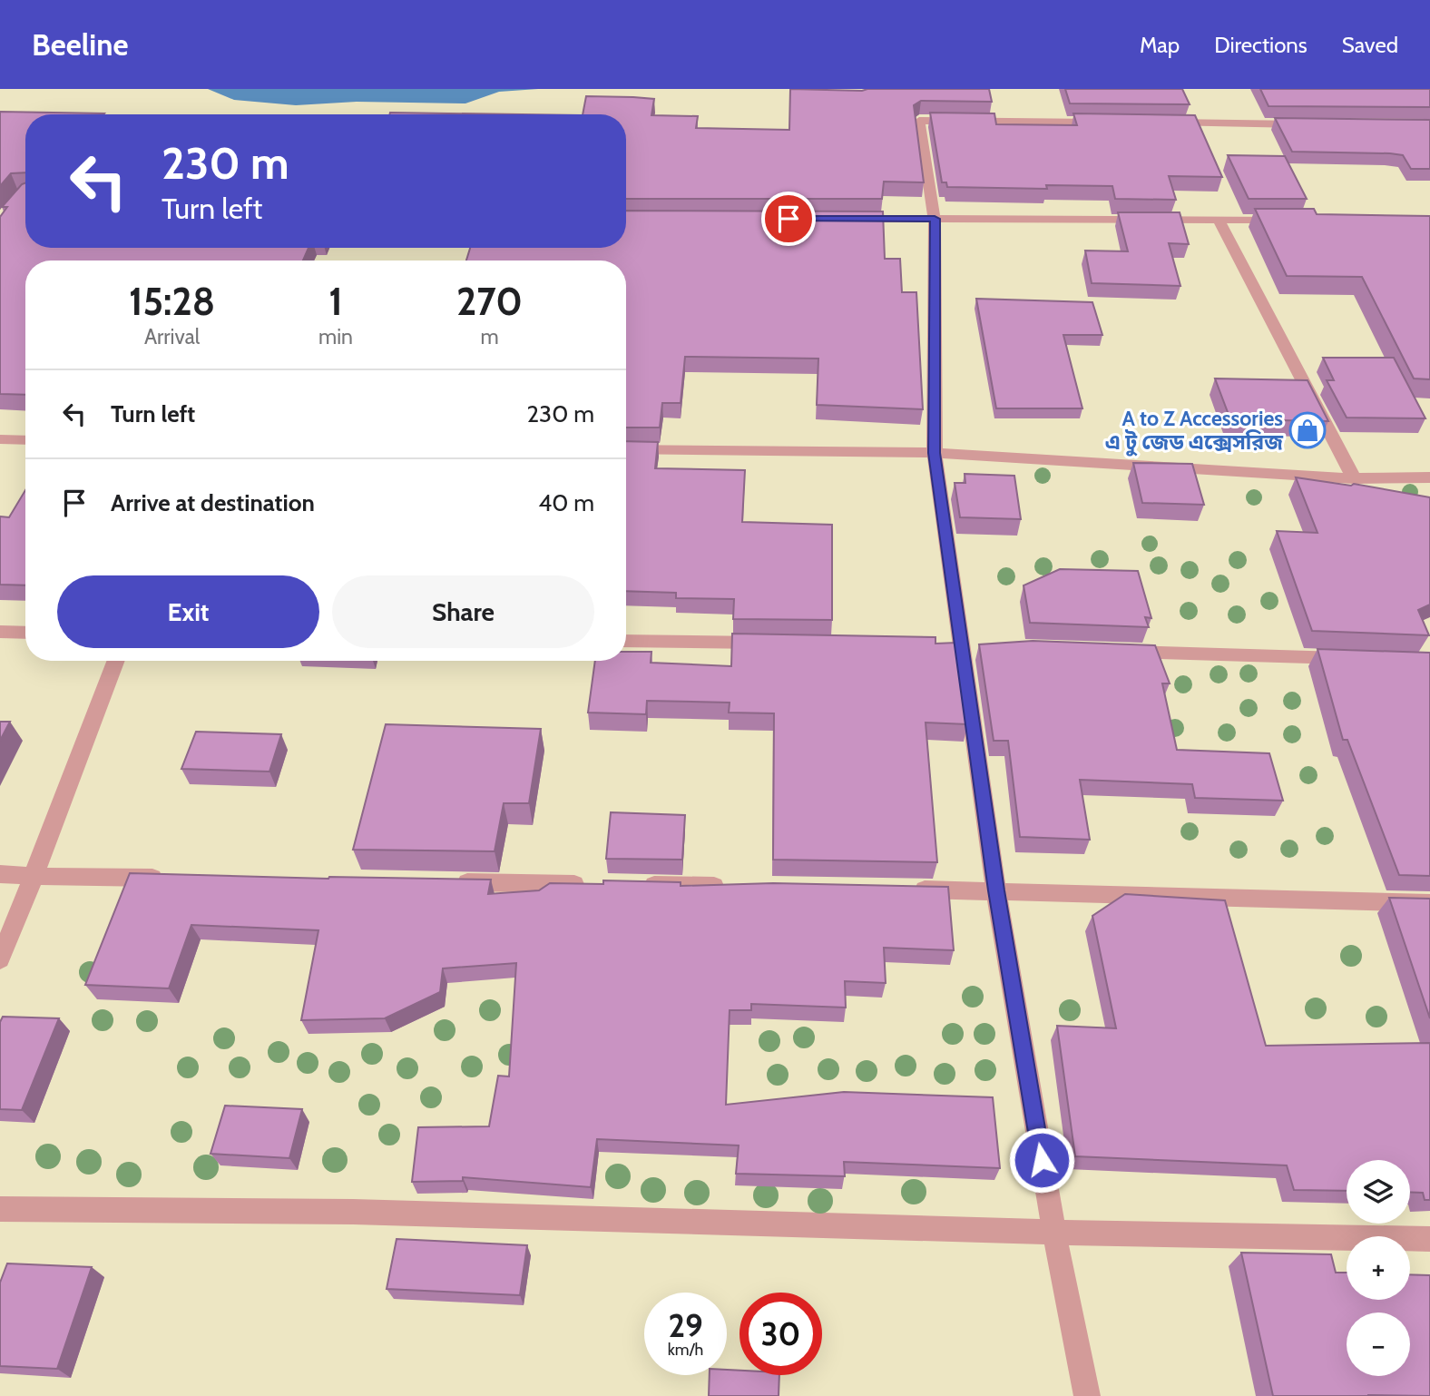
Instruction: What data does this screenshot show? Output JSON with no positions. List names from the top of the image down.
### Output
{
  "places": {
    "shop": ["A to Z Accessories এ টু জেড এক্সেসরিজ"]
  },
  "page": {
    "header": "Beeline",
    "nav": ["Map", "Directions", "Saved"],
    "turn": ["230 m", "Turn left"],
    "eta": [
      "15:28",
      "Arrival",
      "1",
      "min",
      "270",
      "m"
    ],
    "list": [
      {
        "name": "Turn left",
        "value": "230 m"
      },
      {
        "name": "Arrive at destination",
        "value": "40 m"
      }
    ],
    "buttons": ["Exit", "Share"],
    "map_buttons": ["+", "−"],
    "speed": "29 km/h",
    "limit": "30"
  }
}
